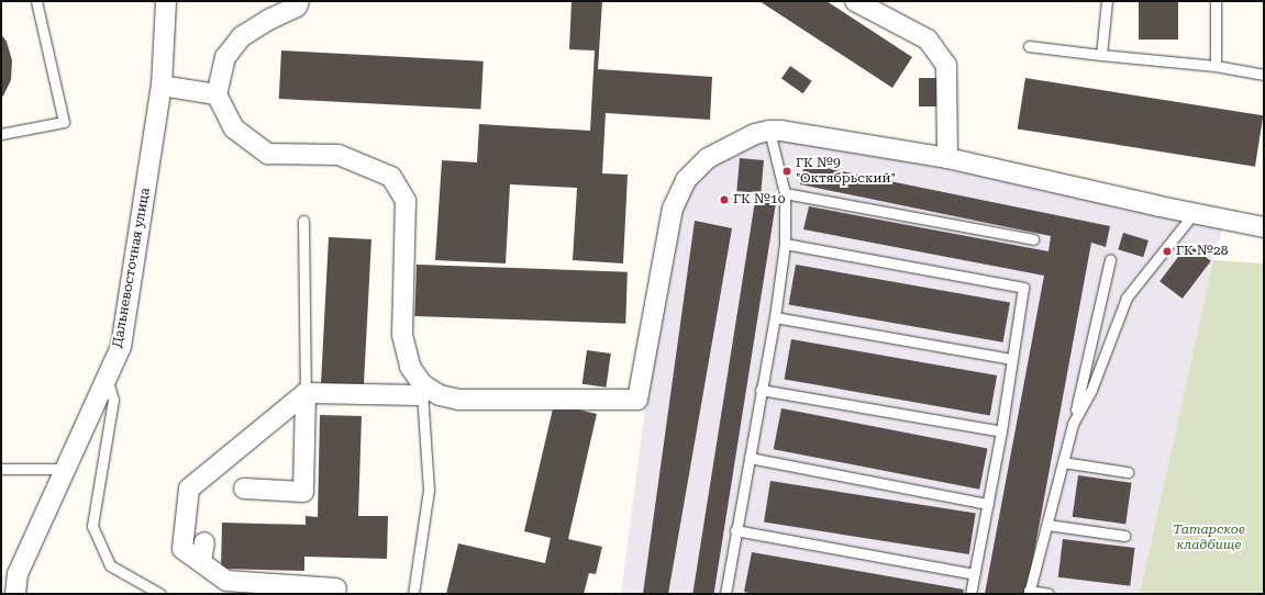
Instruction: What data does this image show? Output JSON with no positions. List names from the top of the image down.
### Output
{
  "streets": {
    "street": ["Дальневосточная улица"]
  },
  "parks": ["Татарское кладбище"],
  "places": ["ГК №9 \"Октябрьский\"", "ГК №10", "ГК №28"]
}
